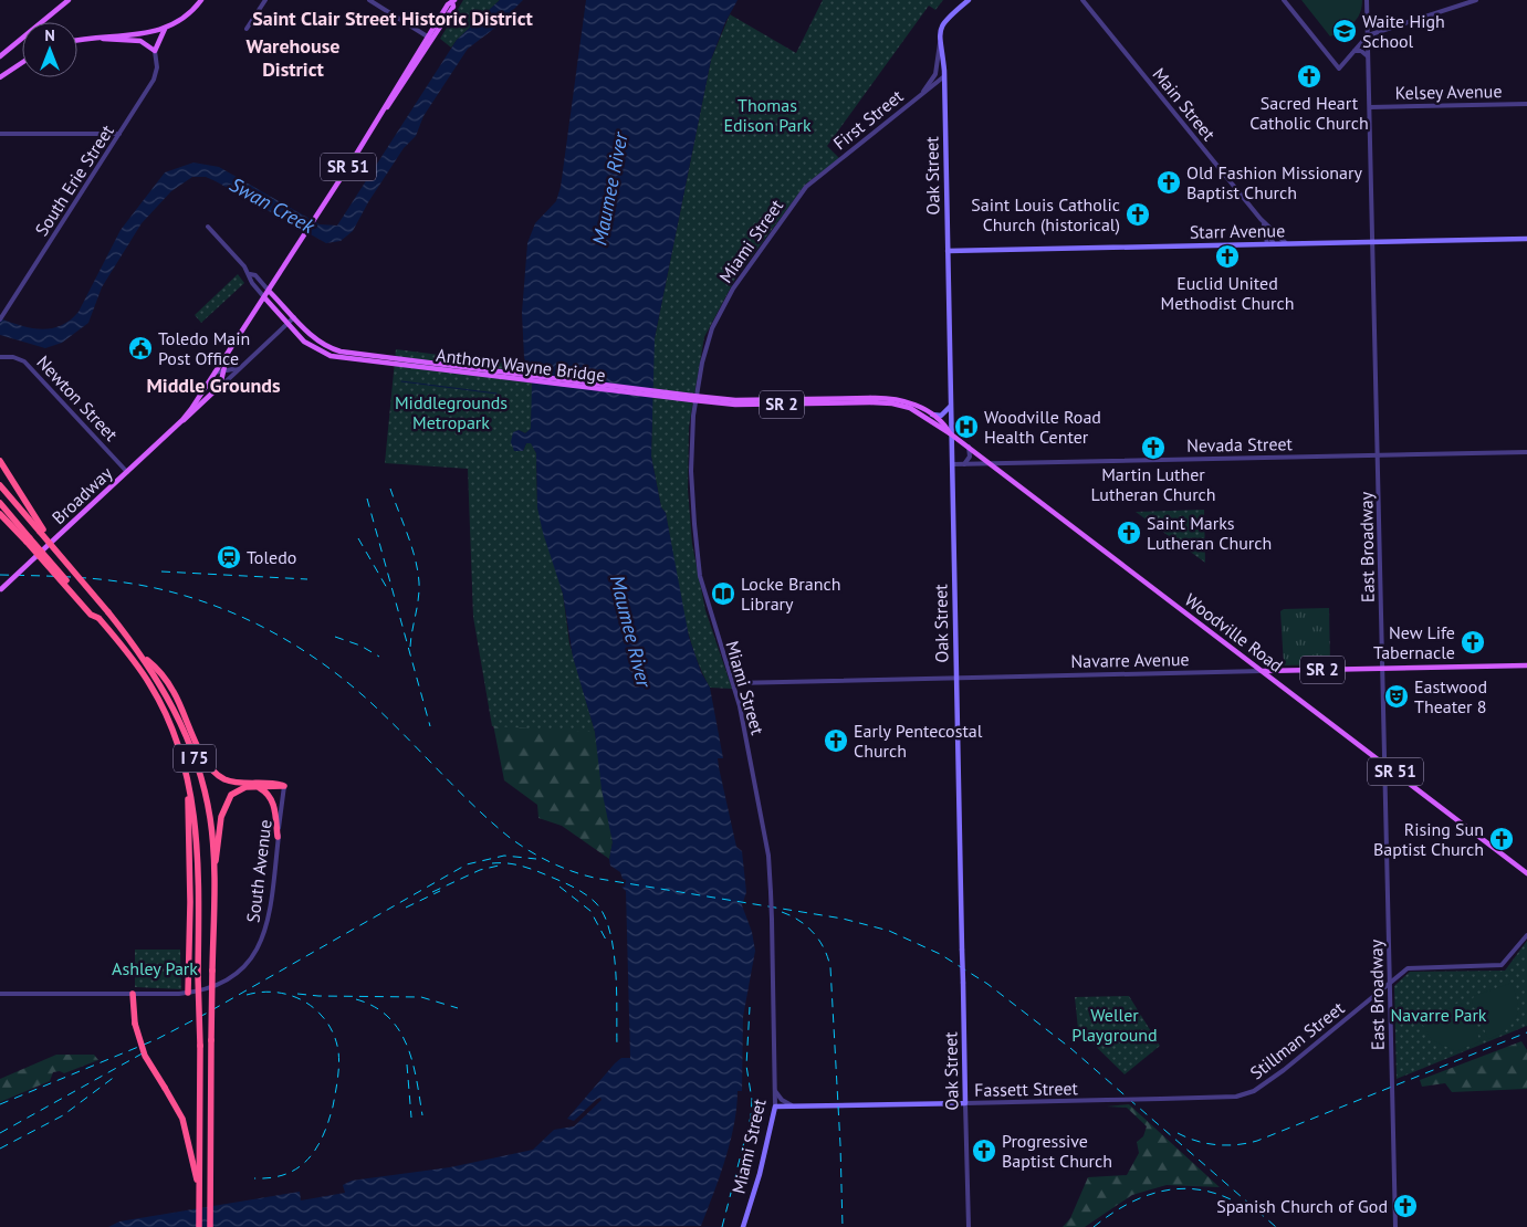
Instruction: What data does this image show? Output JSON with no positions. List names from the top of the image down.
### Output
{
  "streets": {
    "highway": ["I 75"],
    "main road": [
      "SR 51",
      "Oak Street",
      "Starr Avenue",
      "Miami Street",
      "Anthony Wayne Bridge",
      "SR 2",
      "Broadway",
      "Woodville Road",
      "Navarre Avenue",
      "Fassett Street"
    ],
    "street": [
      "Kelsey Avenue",
      "Main Street",
      "First Street",
      "South Erie Street",
      "Newton Street",
      "Nevada Street",
      "East Broadway",
      "South Avenue",
      "Stillman Street"
    ]
  },
  "crossings": [
    ["Kelsey Avenue", "East Broadway"],
    ["Main Street", "Starr Avenue"],
    ["First Street", "Oak Street"],
    ["First Street", "Miami Street"],
    ["SR 51", "SR 2"],
    ["SR 51", "Broadway"],
    ["Oak Street", "Starr Avenue"],
    ["Oak Street", "Nevada Street"],
    ["Oak Street", "Woodville Road"],
    ["Oak Street", "Navarre Avenue"],
    ["Oak Street", "Fassett Street"],
    ["Starr Avenue", "East Broadway"],
    ["Miami Street", "Navarre Avenue"],
    ["Miami Street", "Fassett Street"],
    ["Anthony Wayne Bridge", "SR 2"],
    ["Anthony Wayne Bridge", "Woodville Road"],
    ["Newton Street", "Broadway"],
    ["SR 2", "Broadway"],
    ["Nevada Street", "East Broadway"],
    ["Nevada Street", "Woodville Road"],
    ["East Broadway", "Woodville Road"],
    ["East Broadway", "Navarre Avenue"],
    ["East Broadway", "Stillman Street"],
    ["Woodville Road", "Navarre Avenue"],
    ["Stillman Street", "Fassett Street"]
  ],
  "districts": ["Saint Clair Street Historic District", "Warehouse District", "Middle Grounds"],
  "water": ["Maumee River", "Swan Creek"],
  "parks": [
    "Thomas Edison Park",
    "Middlegrounds Metropark",
    "Ashley Park",
    "Weller Playground",
    "Navarre Park"
  ],
  "places": {
    "school or university": ["Waite High School"],
    "church": [
      "Sacred Heart Catholic Church",
      "Old Fashion Missionary Baptist Church",
      "Saint Louis Catholic Church (historical)",
      "Euclid United Methodist Church",
      "Martin Luther Lutheran Church",
      "Saint Marks Lutheran Church",
      "New Life Tabernacle",
      "Early Pentecostal Church",
      "Rising Sun Baptist Church",
      "Progressive Baptist Church",
      "Spanish Church of God"
    ],
    "public building": ["Toledo Main Post Office"],
    "hospital": ["Woodville Road Health Center"],
    "station": ["Toledo"],
    "library": ["Locke Branch Library"],
    "theatre": ["Eastwood Theater 8"]
  },
  "north": "top"
}
